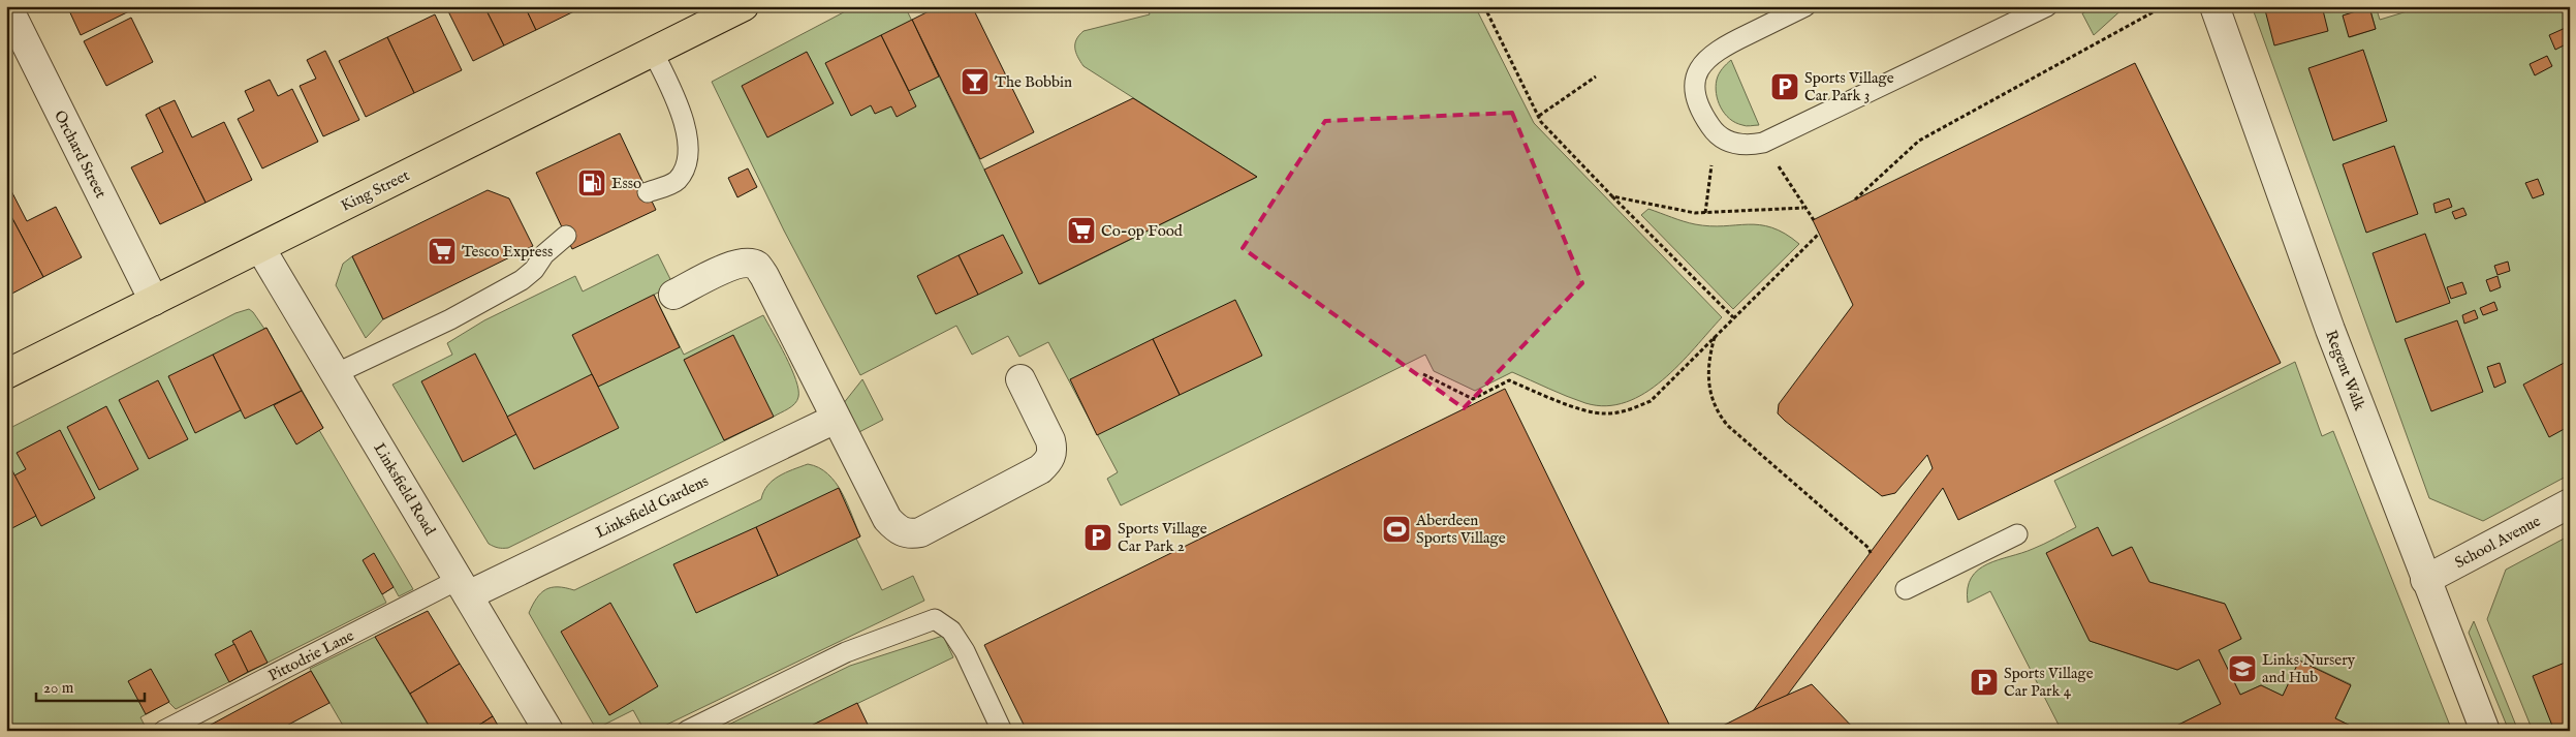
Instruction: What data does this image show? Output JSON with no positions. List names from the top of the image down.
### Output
{
  "streets": {
    "main road": ["King Street"],
    "street": [
      "Orchard Street",
      "Regent Walk",
      "Linksfield Road",
      "Linksfield Gardens",
      "School Avenue"
    ],
    "lane": ["Pittodrie Lane"]
  },
  "crossings": [
    ["Orchard Street", "King Street"],
    ["King Street", "Linksfield Road"],
    ["Regent Walk", "School Avenue"],
    ["Linksfield Road", "Linksfield Gardens"],
    ["Linksfield Road", "Pittodrie Lane"],
    ["Linksfield Gardens", "Pittodrie Lane"]
  ],
  "places": {
    "bar": ["The Bobbin"],
    "parking": ["Sports Village Car Park 3", "Sports Village Car Park 2", "Sports Village Car Park 4"],
    "fuel station": ["Esso"],
    "supermarket": ["Co-op Food", "Tesco Express"],
    "sports": ["Aberdeen Sports Village"],
    "school or university": ["Links Nursery and Hub"]
  },
  "scale_bar": "20 m"
}
